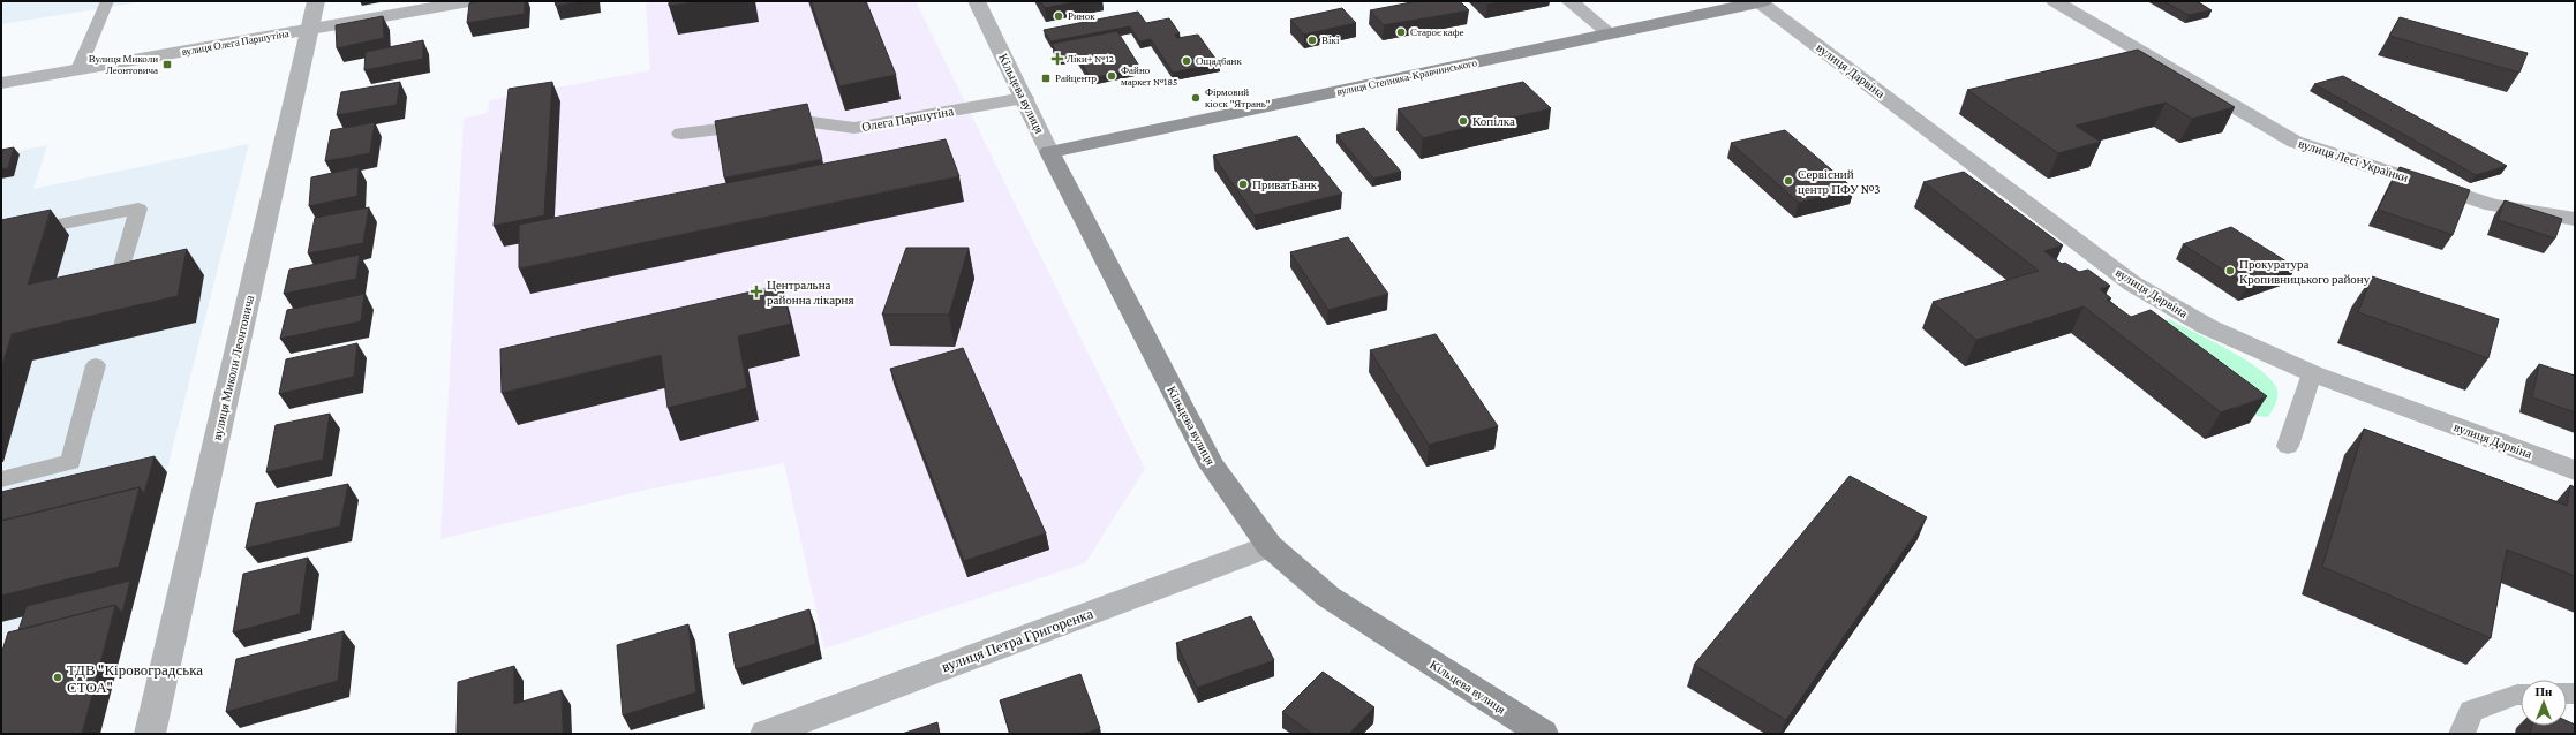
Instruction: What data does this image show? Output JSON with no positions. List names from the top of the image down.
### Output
{
  "streets": {
    "main road": ["вулиця Степняка-Кравчинського", "Кільцева вулиця"],
    "street": [
      "вулиця Олега Паршутіна",
      "вулиця Дарвіна",
      "Олега Паршутіна",
      "вулиця Лесі Українки",
      "вулиця Миколи Леонтовича",
      "вулиця Петра Григоренка"
    ]
  },
  "crossings": [
    ["вулиця Олега Паршутіна", "вулиця Миколи Леонтовича"],
    ["вулиця Дарвіна", "вулиця Степняка-Кравчинського"],
    ["вулиця Степняка-Кравчинського", "Кільцева вулиця"],
    ["Кільцева вулиця", "Олега Паршутіна"],
    ["Кільцева вулиця", "вулиця Петра Григоренка"]
  ],
  "places": {
    "other": [
      "Ринок",
      "Староє кафе",
      "Вікі",
      "Ощадбанк",
      "Файно маркет №185",
      "Фірмовий кіоск \"Ятрань\"",
      "Копілка",
      "Сервісний центр ПФУ №3",
      "ПриватБанк",
      "Прокуратура Кропивницького району",
      "ТДВ \"Кіровоградська СТОА\""
    ],
    "health": ["Ліки+ №12", "Центральна районна лікарня"],
    "transit": ["Вулиця Миколи Леонтовича", "Райцентр"]
  },
  "north": "top"
}
